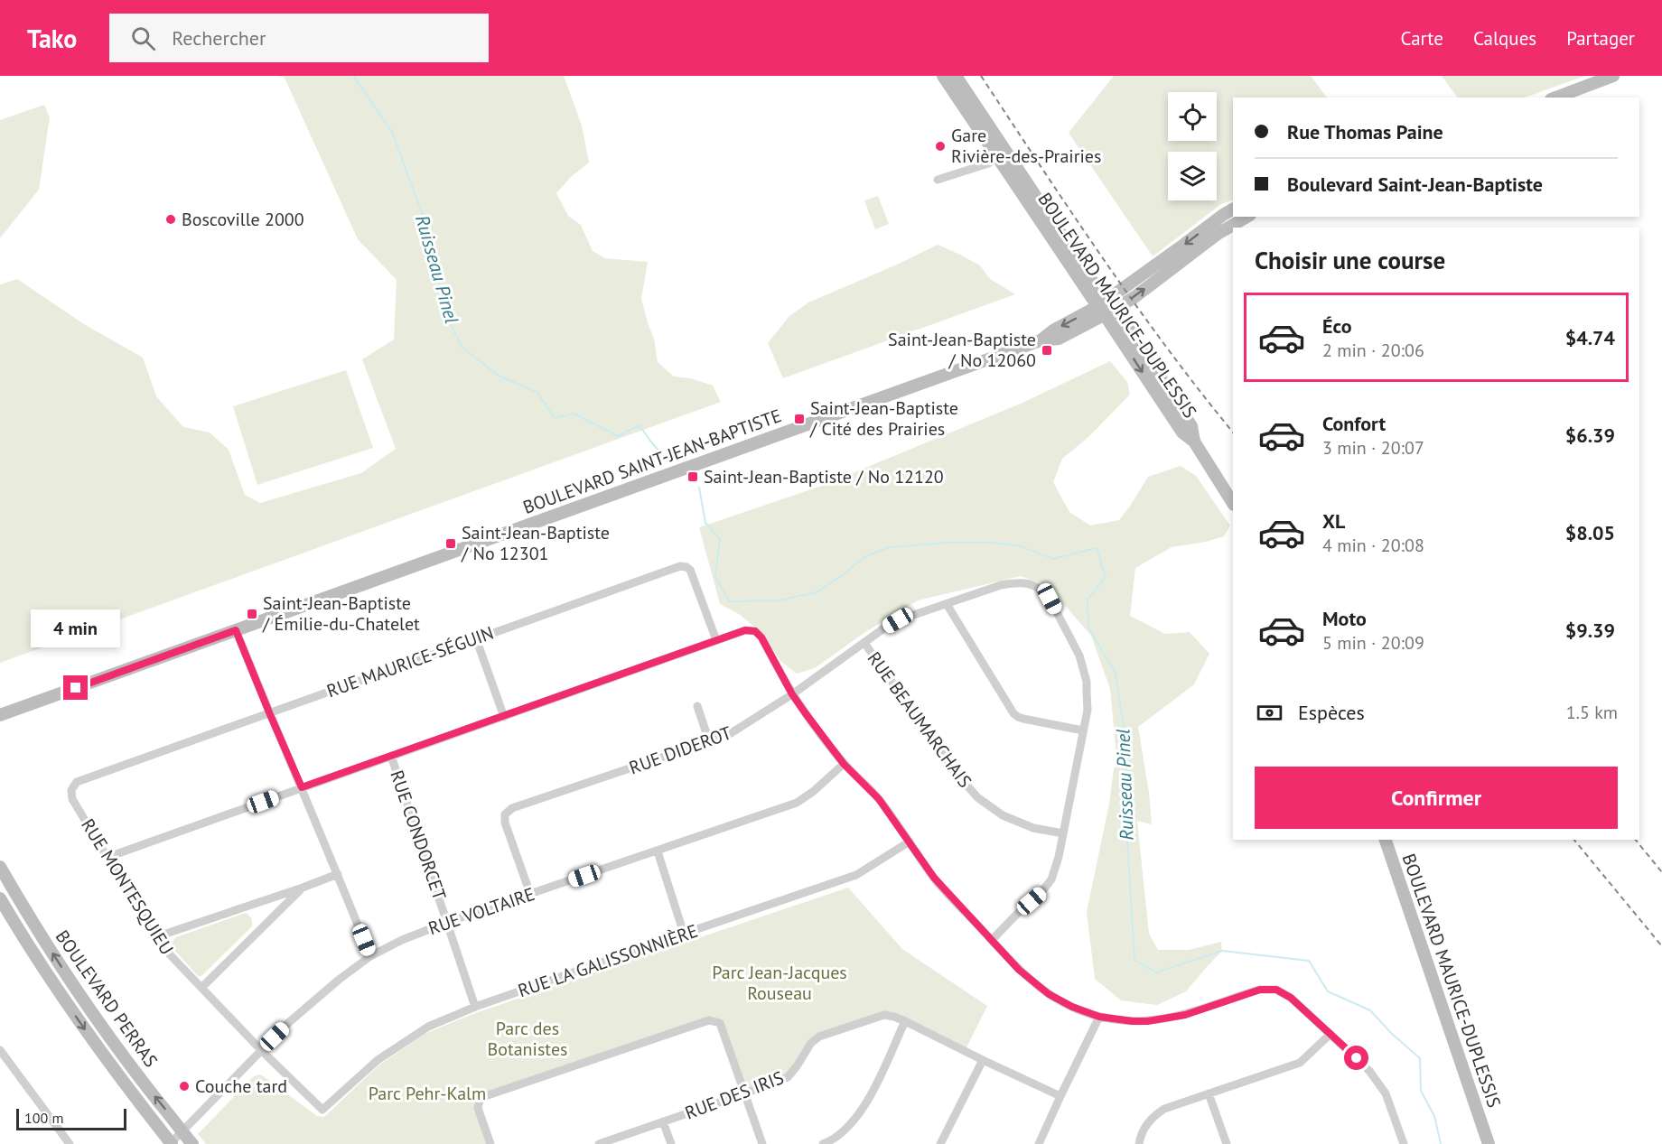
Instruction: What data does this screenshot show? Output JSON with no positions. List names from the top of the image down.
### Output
{
  "streets": {
    "main road": ["BOULEVARD MAURICE-DUPLESSIS", "BOULEVARD SAINT-JEAN-BAPTISTE", "BOULEVARD PERRAS"],
    "street": [
      "RUE MAURICE-SÉGUIN",
      "RUE BEAUMARCHAIS",
      "RUE DIDEROT",
      "RUE CONDORCET",
      "RUE MONTESQUIEU",
      "RUE VOLTAIRE",
      "RUE LA GALISSONNIÈRE",
      "RUE DES IRIS"
    ]
  },
  "crossings": [
    ["BOULEVARD MAURICE-DUPLESSIS", "BOULEVARD SAINT-JEAN-BAPTISTE"],
    ["RUE MAURICE-SÉGUIN", "RUE MONTESQUIEU"],
    ["RUE BEAUMARCHAIS", "RUE DIDEROT"],
    ["RUE DIDEROT", "RUE VOLTAIRE"],
    ["RUE CONDORCET", "RUE VOLTAIRE"],
    ["RUE CONDORCET", "RUE LA GALISSONNIÈRE"],
    ["RUE MONTESQUIEU", "RUE VOLTAIRE"],
    ["RUE MONTESQUIEU", "RUE LA GALISSONNIÈRE"],
    ["RUE VOLTAIRE", "BOULEVARD PERRAS"]
  ],
  "water": ["Ruisseau Pinel"],
  "parks": ["Parc Jean-Jacques Rouseau", "Parc des Botanistes", "Parc Pehr-Kalm"],
  "places": {
    "other": ["Gare Rivière-des-Prairies", "Boscoville 2000", "Couche tard"],
    "transit": [
      "Saint-Jean-Baptiste / No 12060",
      "Saint-Jean-Baptiste / Cité des Prairies",
      "Saint-Jean-Baptiste / No 12120",
      "Saint-Jean-Baptiste / No 12301",
      "Saint-Jean-Baptiste / Émilie-du-Chatelet"
    ]
  },
  "scale_bar": "100 m",
  "page": {
    "header": "Tako",
    "search": "Rechercher",
    "nav": ["Carte", "Calques", "Partager"],
    "banner": ["Rue Thomas Paine", "Boulevard Saint-Jean-Baptiste"],
    "heading": "Choisir une course",
    "list": [
      {
        "name": "Éco",
        "note": "2 min · 20:06",
        "value": "$4.74"
      },
      {
        "name": "Confort",
        "note": "3 min · 20:07",
        "value": "$6.39"
      },
      {
        "name": "XL",
        "note": "4 min · 20:08",
        "value": "$8.05"
      },
      {
        "name": "Moto",
        "note": "5 min · 20:09",
        "value": "$9.39"
      }
    ],
    "bubble": "4 min",
    "pay": ["Espèces", "1.5 km"],
    "buttons": "Confirmer",
    "scale": "100 m"
  }
}
